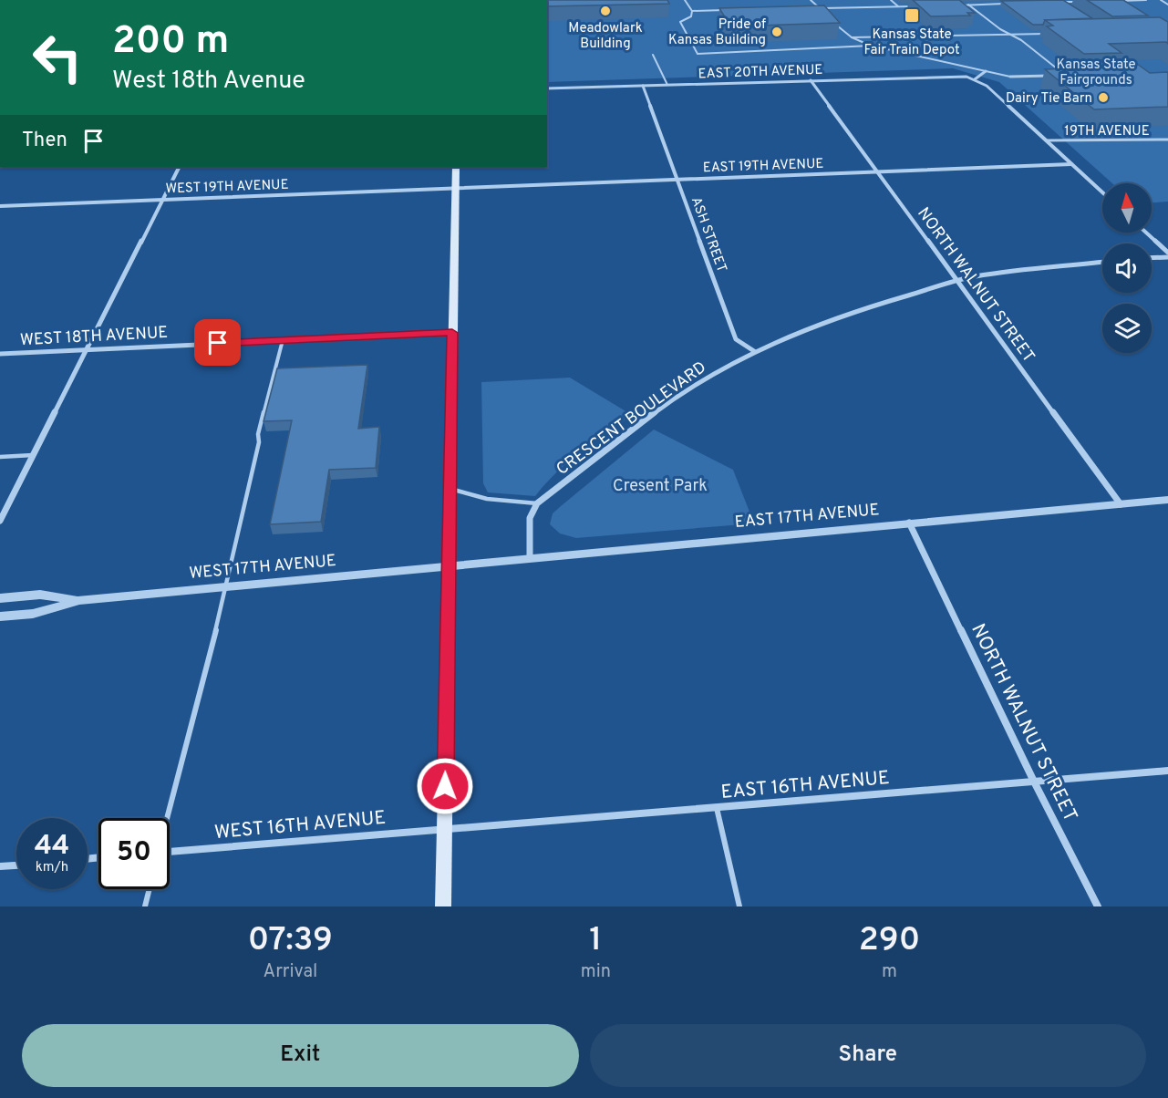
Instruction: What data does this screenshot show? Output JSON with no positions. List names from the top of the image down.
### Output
{
  "streets": {
    "street": [
      "EAST 20TH AVENUE",
      "EAST 19TH AVENUE",
      "WEST 19TH AVENUE",
      "ASH STREET",
      "NORTH WALNUT STREET",
      "WEST 18TH AVENUE",
      "CRESCENT BOULEVARD",
      "EAST 17TH AVENUE",
      "WEST 17TH AVENUE",
      "EAST 16TH AVENUE",
      "WEST 16TH AVENUE"
    ],
    "lane": ["19TH AVENUE"]
  },
  "crossings": [
    ["EAST 20TH AVENUE", "ASH STREET"],
    ["EAST 20TH AVENUE", "NORTH WALNUT STREET"],
    ["EAST 19TH AVENUE", "WEST 19TH AVENUE"],
    ["EAST 19TH AVENUE", "ASH STREET"],
    ["EAST 19TH AVENUE", "NORTH WALNUT STREET"],
    ["ASH STREET", "CRESCENT BOULEVARD"],
    ["NORTH WALNUT STREET", "CRESCENT BOULEVARD"],
    ["NORTH WALNUT STREET", "EAST 17TH AVENUE"],
    ["NORTH WALNUT STREET", "EAST 16TH AVENUE"],
    ["EAST 17TH AVENUE", "WEST 17TH AVENUE"],
    ["EAST 16TH AVENUE", "WEST 16TH AVENUE"]
  ],
  "parks": ["Kansas State Fairgrounds", "Cresent Park"],
  "places": {
    "other": ["Meadowlark Building", "Pride of Kansas Building", "Dairy Tie Barn"],
    "transit": ["Kansas State Fair Train Depot"]
  },
  "north": "top",
  "page": {
    "turn": ["200 m", "West 18th Avenue"],
    "then": "Then",
    "speed": "44 km/h",
    "limit": "50",
    "eta": [
      "07:39",
      "Arrival",
      "1",
      "min",
      "290",
      "m"
    ],
    "buttons": ["Exit", "Share"]
  }
}
